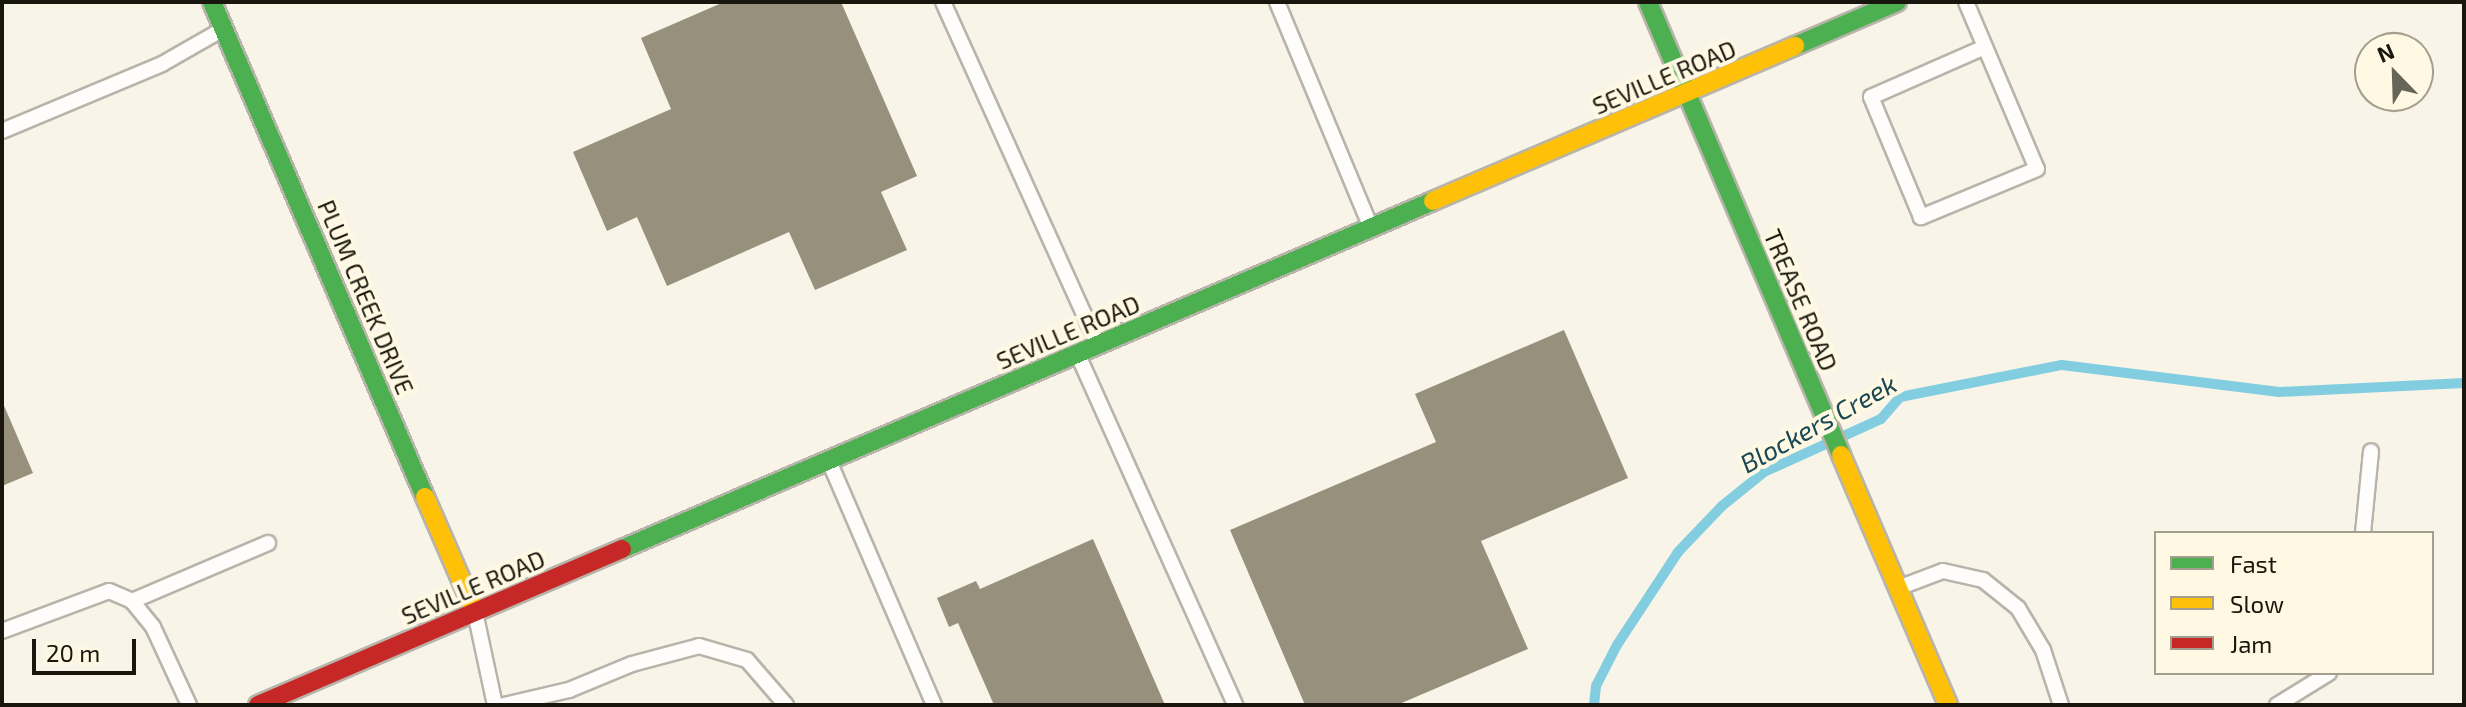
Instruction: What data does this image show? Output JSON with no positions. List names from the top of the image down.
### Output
{
  "streets": {
    "street": ["SEVILLE ROAD", "PLUM CREEK DRIVE", "TREASE ROAD"]
  },
  "crossings": [
    ["SEVILLE ROAD", "PLUM CREEK DRIVE"],
    ["SEVILLE ROAD", "TREASE ROAD"]
  ],
  "water": ["Blockers Creek"],
  "legend": ["Fast", "Slow", "Jam"],
  "scale_bar": "20 m",
  "north": "top left"
}
